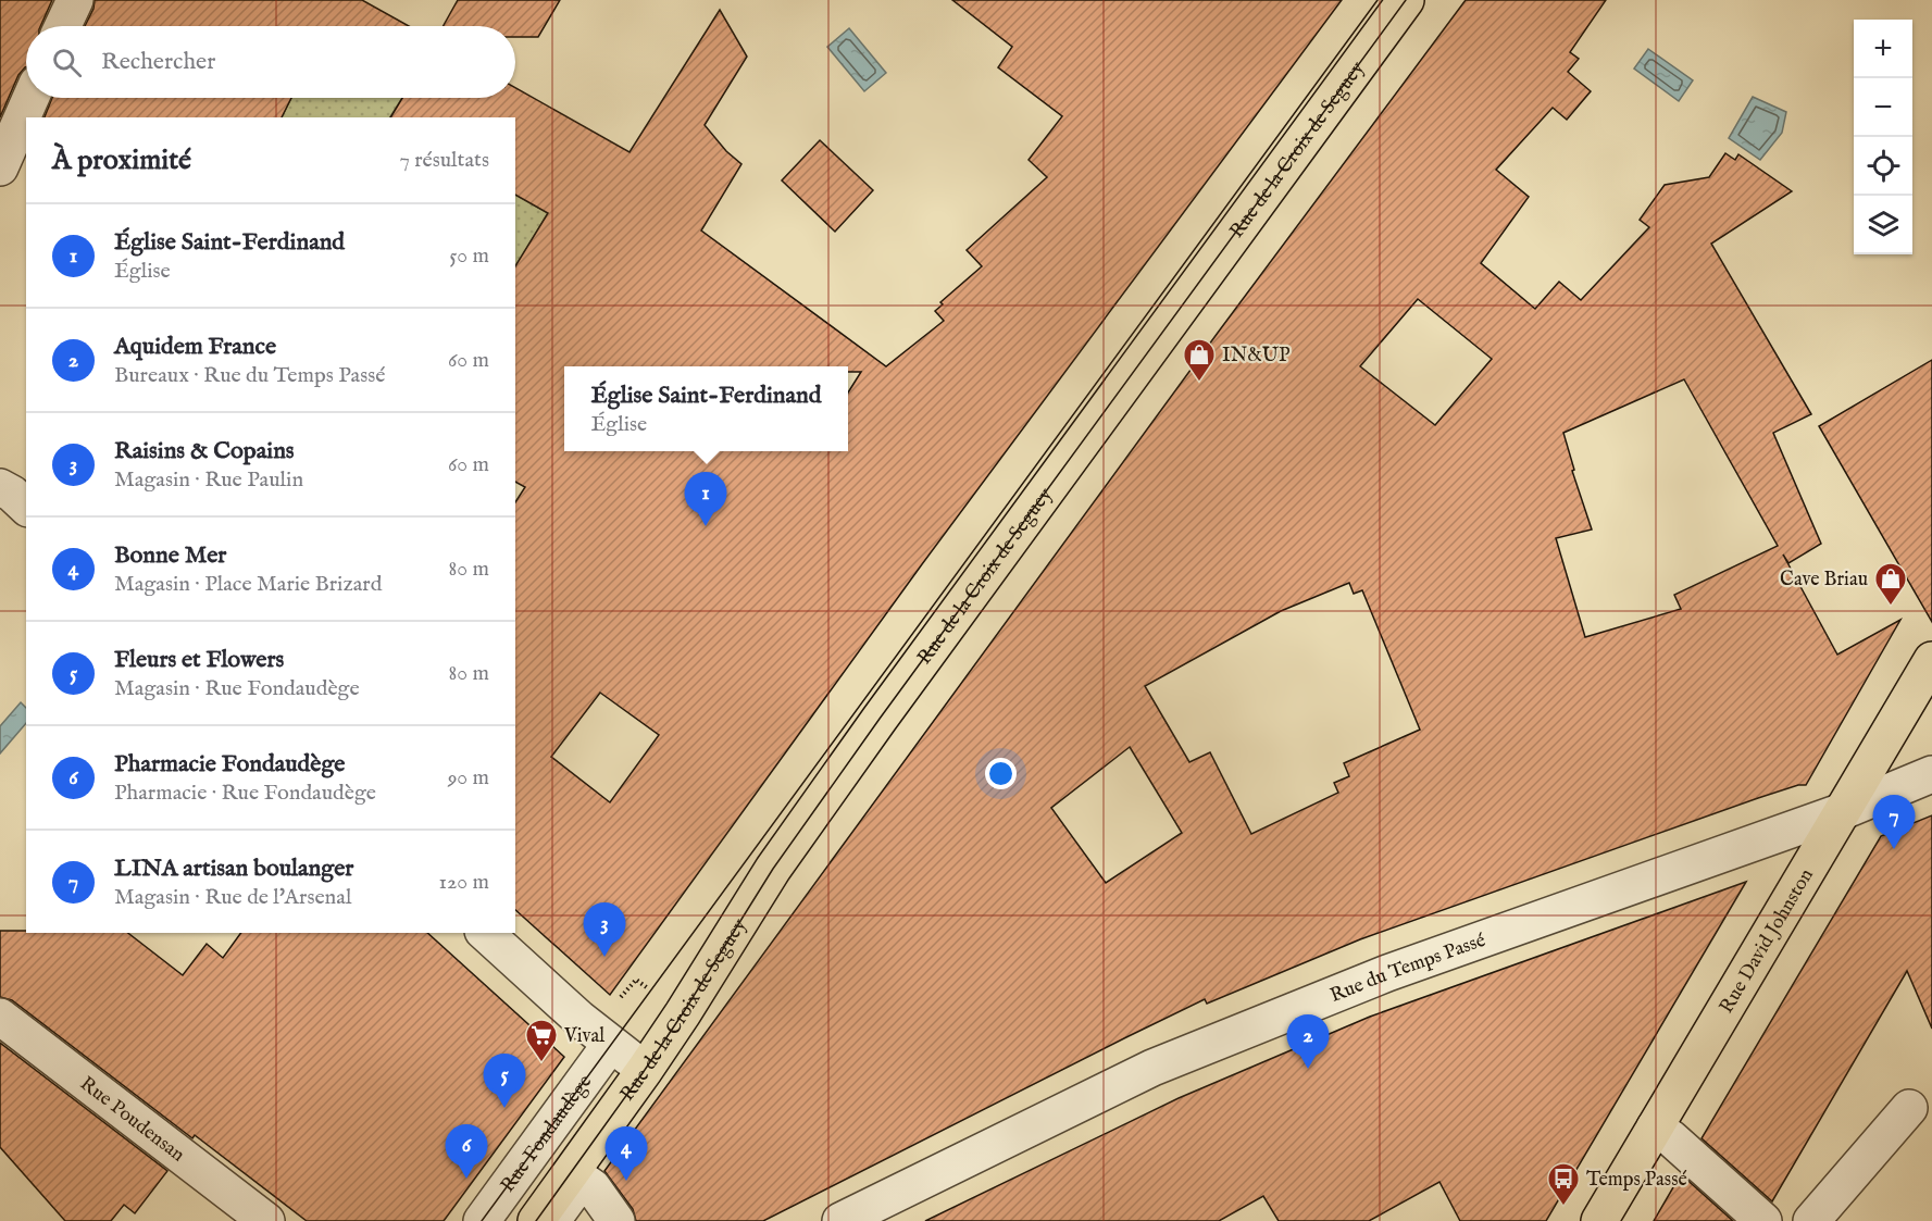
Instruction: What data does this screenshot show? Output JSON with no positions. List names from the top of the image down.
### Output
{
  "streets": {
    "main road": ["Rue de la Croix de Seguey", "Rue David Johnston"],
    "street": ["Rue du Temps Passé", "Rue Poudensan", "Rue Fondaudège"]
  },
  "crossings": [
    ["Rue David Johnston", "Rue du Temps Passé"]
  ],
  "places": {
    "shop": ["IN&UP", "Cave Briau"],
    "supermarket": ["Vival"],
    "bus stop": ["Temps Passé"]
  },
  "page": {
    "map_buttons": ["+", "−"],
    "search": "Rechercher",
    "heading": ["À proximité", "7 résultats"],
    "list": [
      {
        "mark": "1",
        "name": "Église Saint-Ferdinand",
        "note": "Église",
        "value": "50 m"
      },
      {
        "mark": "2",
        "name": "Aquidem France",
        "note": "Bureaux · Rue du Temps Passé",
        "value": "60 m"
      },
      {
        "mark": "3",
        "name": "Raisins & Copains",
        "note": "Magasin · Rue Paulin",
        "value": "60 m"
      },
      {
        "mark": "4",
        "name": "Bonne Mer",
        "note": "Magasin · Place Marie Brizard",
        "value": "80 m"
      },
      {
        "mark": "5",
        "name": "Fleurs et Flowers",
        "note": "Magasin · Rue Fondaudège",
        "value": "80 m"
      },
      {
        "mark": "6",
        "name": "Pharmacie Fondaudège",
        "note": "Pharmacie · Rue Fondaudège",
        "value": "90 m"
      },
      {
        "mark": "7",
        "name": "LINA artisan boulanger",
        "note": "Magasin · Rue de l'Arsenal",
        "value": "120 m"
      }
    ],
    "popup": ["Église Saint-Ferdinand", "Église"],
    "pins": [
      "1",
      "7",
      "3",
      "2",
      "5",
      "6",
      "4"
    ]
  }
}
